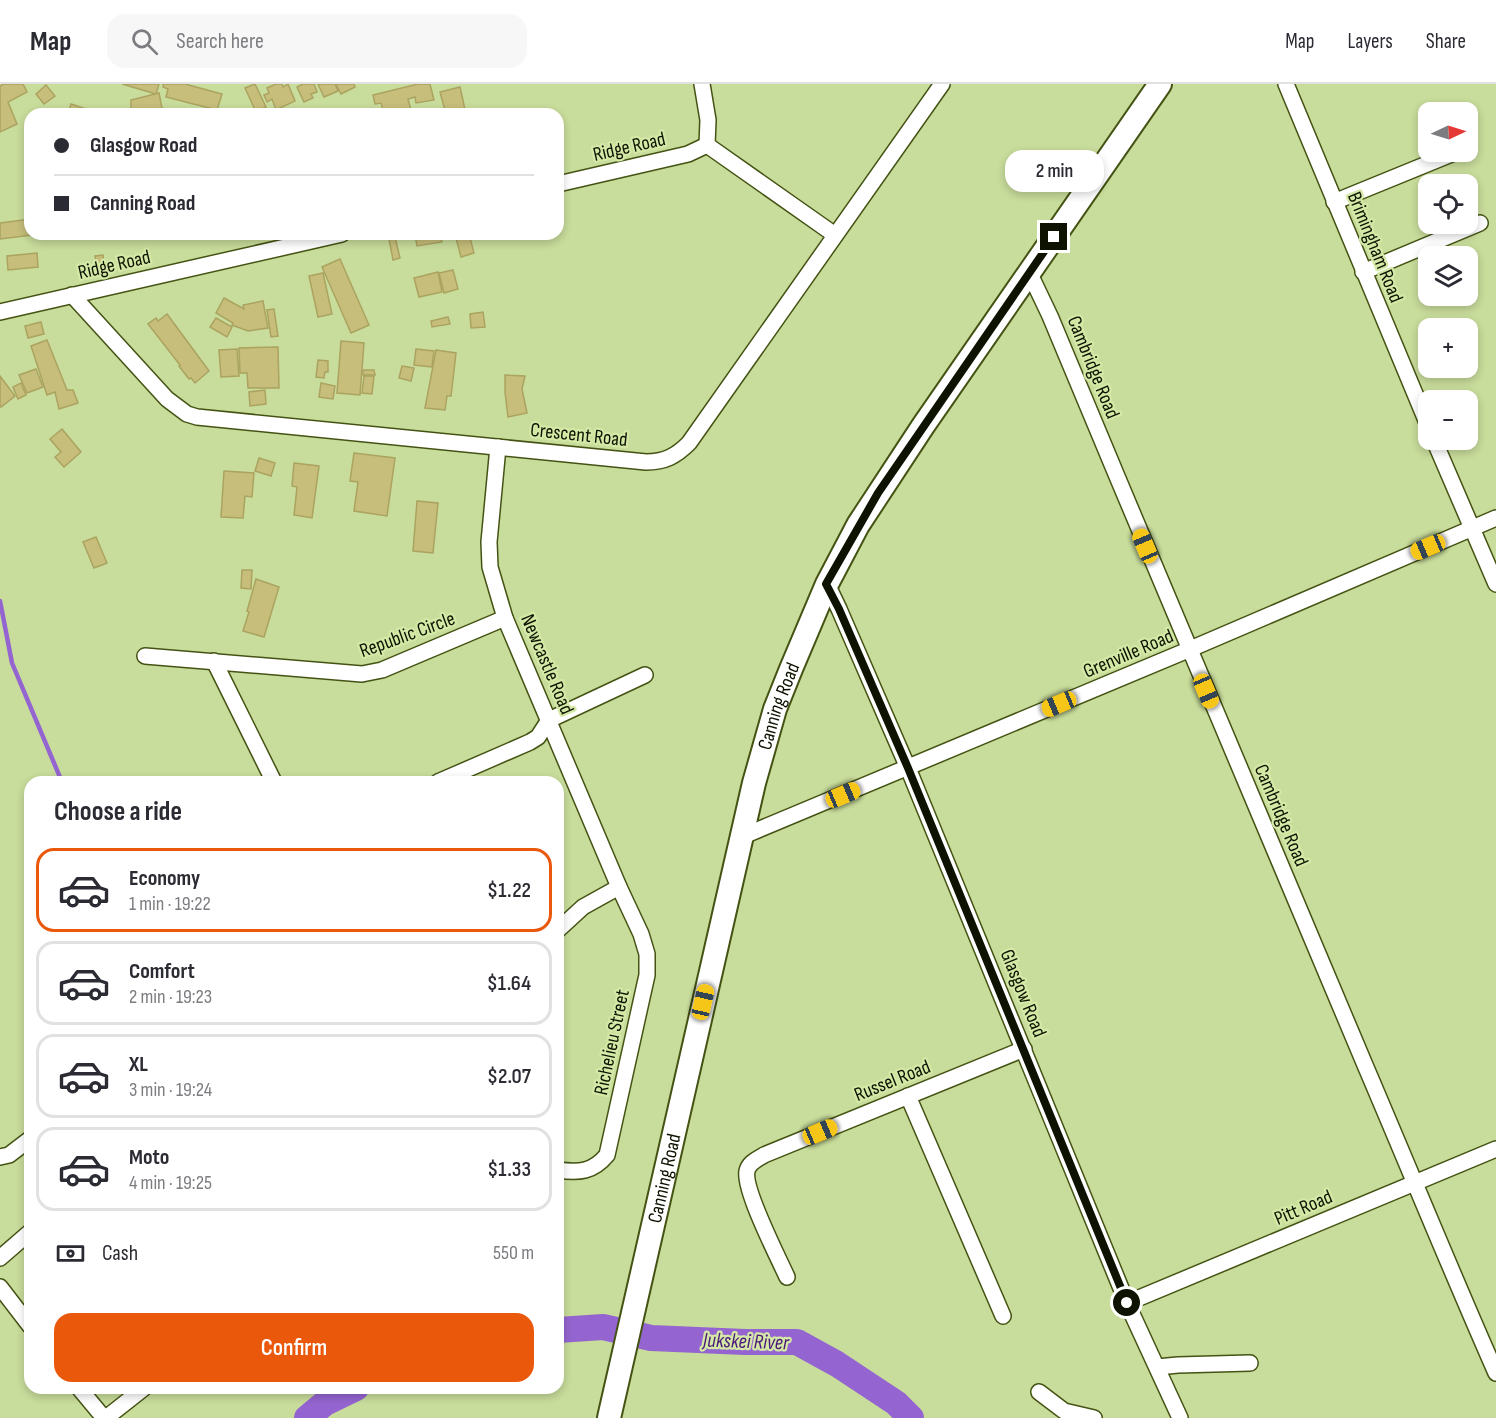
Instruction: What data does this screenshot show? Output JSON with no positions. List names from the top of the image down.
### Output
{
  "streets": {
    "main road": ["Canning Road"],
    "street": [
      "Ridge Road",
      "Brimingham Road",
      "Cambridge Road",
      "Crescent Road",
      "Republic Circle",
      "Grenville Road",
      "Newcastle Road",
      "Glasgow Road",
      "Richelieu Street",
      "Russel Road",
      "Pitt Road"
    ]
  },
  "crossings": [
    ["Ridge Road", "Crescent Road"],
    ["Cambridge Road", "Grenville Road"],
    ["Cambridge Road", "Canning Road"],
    ["Cambridge Road", "Pitt Road"],
    ["Crescent Road", "Newcastle Road"],
    ["Republic Circle", "Newcastle Road"],
    ["Grenville Road", "Canning Road"],
    ["Grenville Road", "Glasgow Road"],
    ["Newcastle Road", "Richelieu Street"],
    ["Canning Road", "Glasgow Road"],
    ["Glasgow Road", "Russel Road"],
    ["Glasgow Road", "Pitt Road"]
  ],
  "water": ["Jukskei River"],
  "north": "right",
  "page": {
    "header": "Map",
    "search": "Search here",
    "nav": ["Map", "Layers", "Share"],
    "map_buttons": ["+", "−"],
    "banner": ["Glasgow Road", "Canning Road"],
    "bubble": "2 min",
    "heading": "Choose a ride",
    "list": [
      {
        "name": "Economy",
        "note": "1 min · 19:22",
        "value": "$1.22"
      },
      {
        "name": "Comfort",
        "note": "2 min · 19:23",
        "value": "$1.64"
      },
      {
        "name": "XL",
        "note": "3 min · 19:24",
        "value": "$2.07"
      },
      {
        "name": "Moto",
        "note": "4 min · 19:25",
        "value": "$1.33"
      }
    ],
    "pay": ["Cash", "550 m"],
    "buttons": "Confirm"
  }
}
